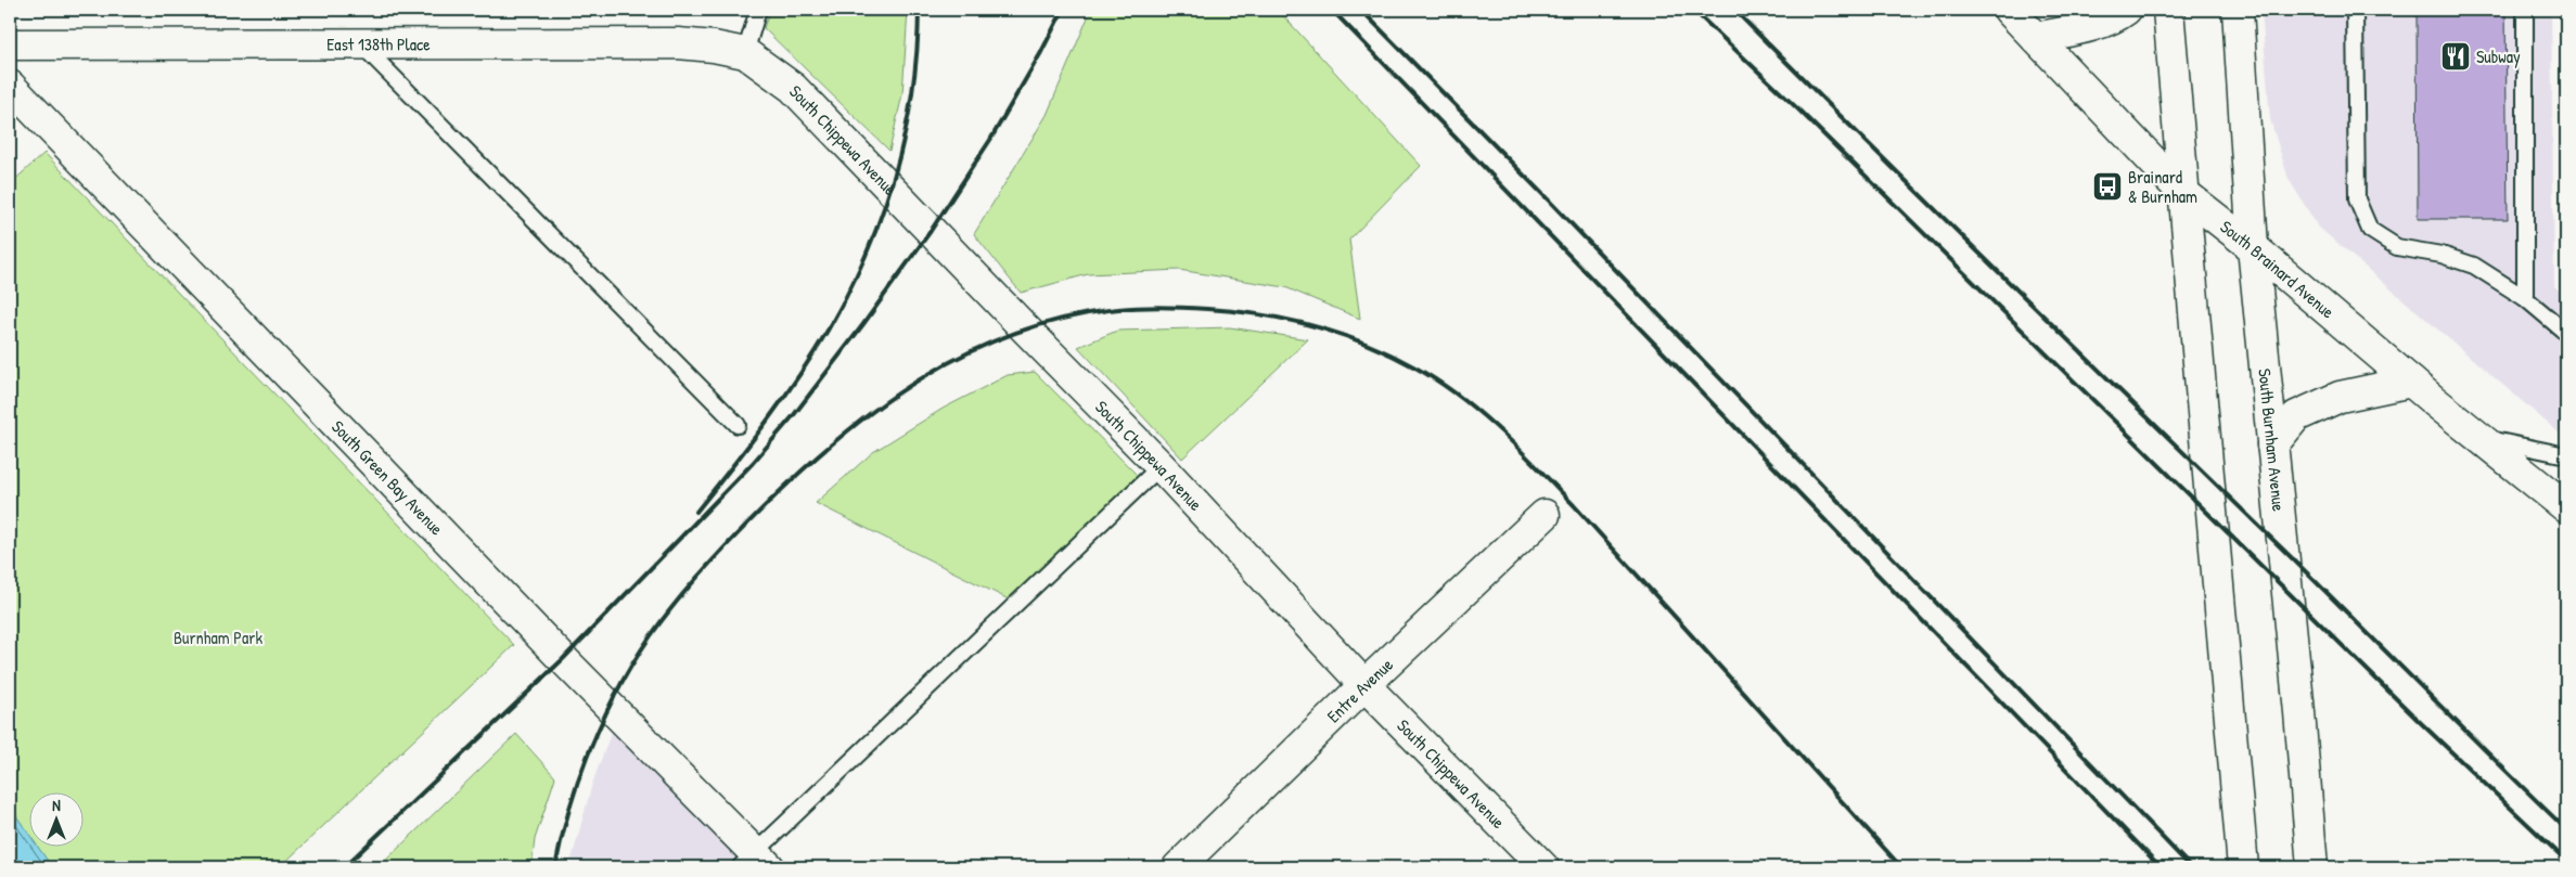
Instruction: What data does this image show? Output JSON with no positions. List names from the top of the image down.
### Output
{
  "streets": {
    "street": [
      "East 138th Place",
      "South Chippewa Avenue",
      "South Brainard Avenue",
      "South Burnham Avenue",
      "South Green Bay Avenue",
      "Entre Avenue"
    ]
  },
  "crossings": [
    ["East 138th Place", "South Chippewa Avenue"],
    ["South Chippewa Avenue", "Entre Avenue"],
    ["South Brainard Avenue", "South Burnham Avenue"]
  ],
  "parks": ["Burnham Park"],
  "places": {
    "restaurant": ["Subway"],
    "bus stop": ["Brainard & Burnham"]
  },
  "north": "top"
}
